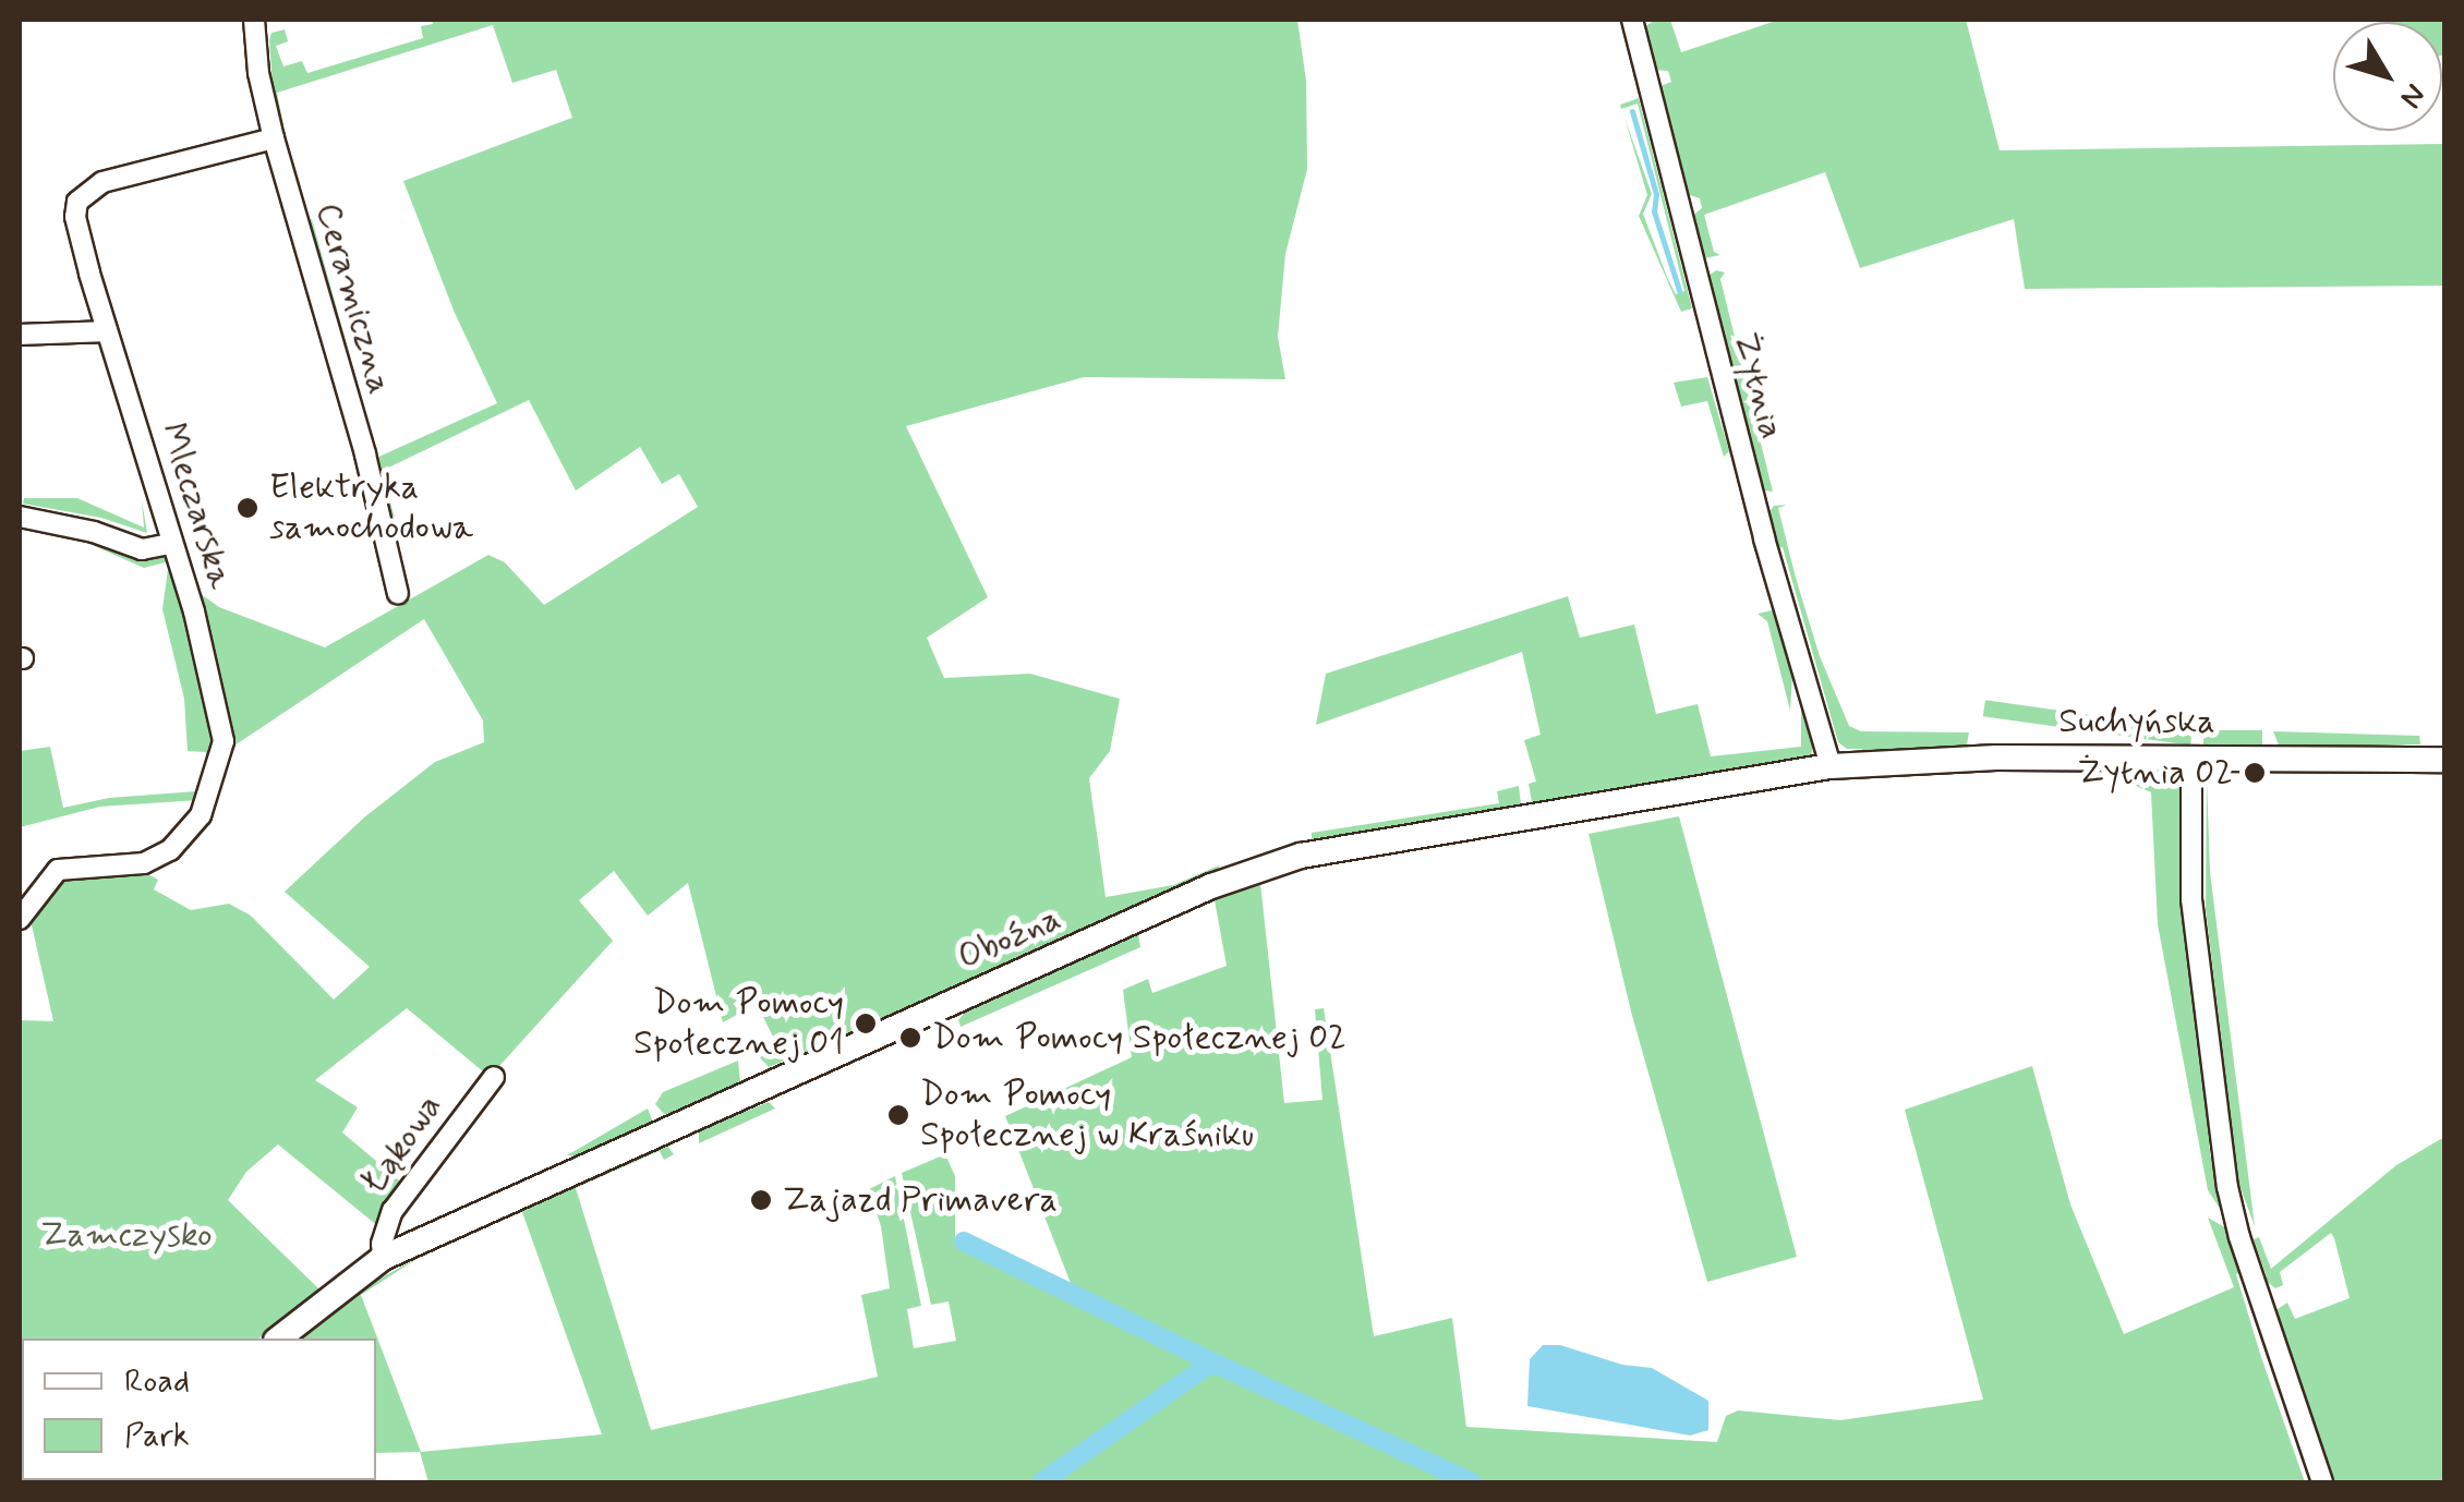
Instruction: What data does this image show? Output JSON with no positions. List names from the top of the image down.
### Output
{
  "streets": {
    "street": [
      "Ceramiczna",
      "Żytnia",
      "Mleczarska",
      "Suchyńska",
      "Oboźna",
      "Łąkowa"
    ]
  },
  "crossings": [
    ["Ceramiczna", "Mleczarska"],
    ["Żytnia", "Suchyńska"],
    ["Żytnia", "Oboźna"],
    ["Suchyńska", "Oboźna"],
    ["Oboźna", "Łąkowa"]
  ],
  "parks": ["Zamczysko"],
  "places": [
    "Elektryka samochodowa",
    "Żytnia 02",
    "Dom Pomocy Społecznej 01",
    "Dom Pomocy Społecznej 02",
    "Dom Pomocy Społecznej w Kraśniku",
    "Zajazd Primavera"
  ],
  "legend": ["Road", "Park"],
  "north": "bottom right"
}
